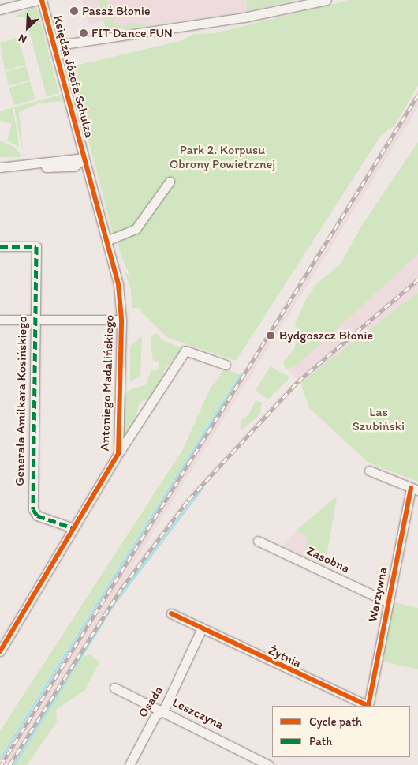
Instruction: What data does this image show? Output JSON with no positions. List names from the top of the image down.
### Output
{
  "streets": {
    "street": [
      "Księdza Józefa Schulza",
      "Antoniego Madalińskiego",
      "Generała Amilkara Kosińskiego",
      "Zasobna",
      "Warzywna",
      "Żytnia",
      "Osada",
      "Leszczyna"
    ]
  },
  "crossings": [
    ["Księdza Józefa Schulza", "Antoniego Madalińskiego"],
    ["Antoniego Madalińskiego", "Generała Amilkara Kosińskiego"],
    ["Zasobna", "Warzywna"],
    ["Warzywna", "Żytnia"],
    ["Żytnia", "Osada"],
    ["Osada", "Leszczyna"]
  ],
  "parks": ["Park 2. Korpusu Obrony Powietrznej", "Las Szubiński"],
  "places": ["Pasaż Błonie", "FIT Dance FUN", "Bydgoszcz Błonie"],
  "legend": ["Cycle path", "Path"],
  "north": "bottom left"
}
